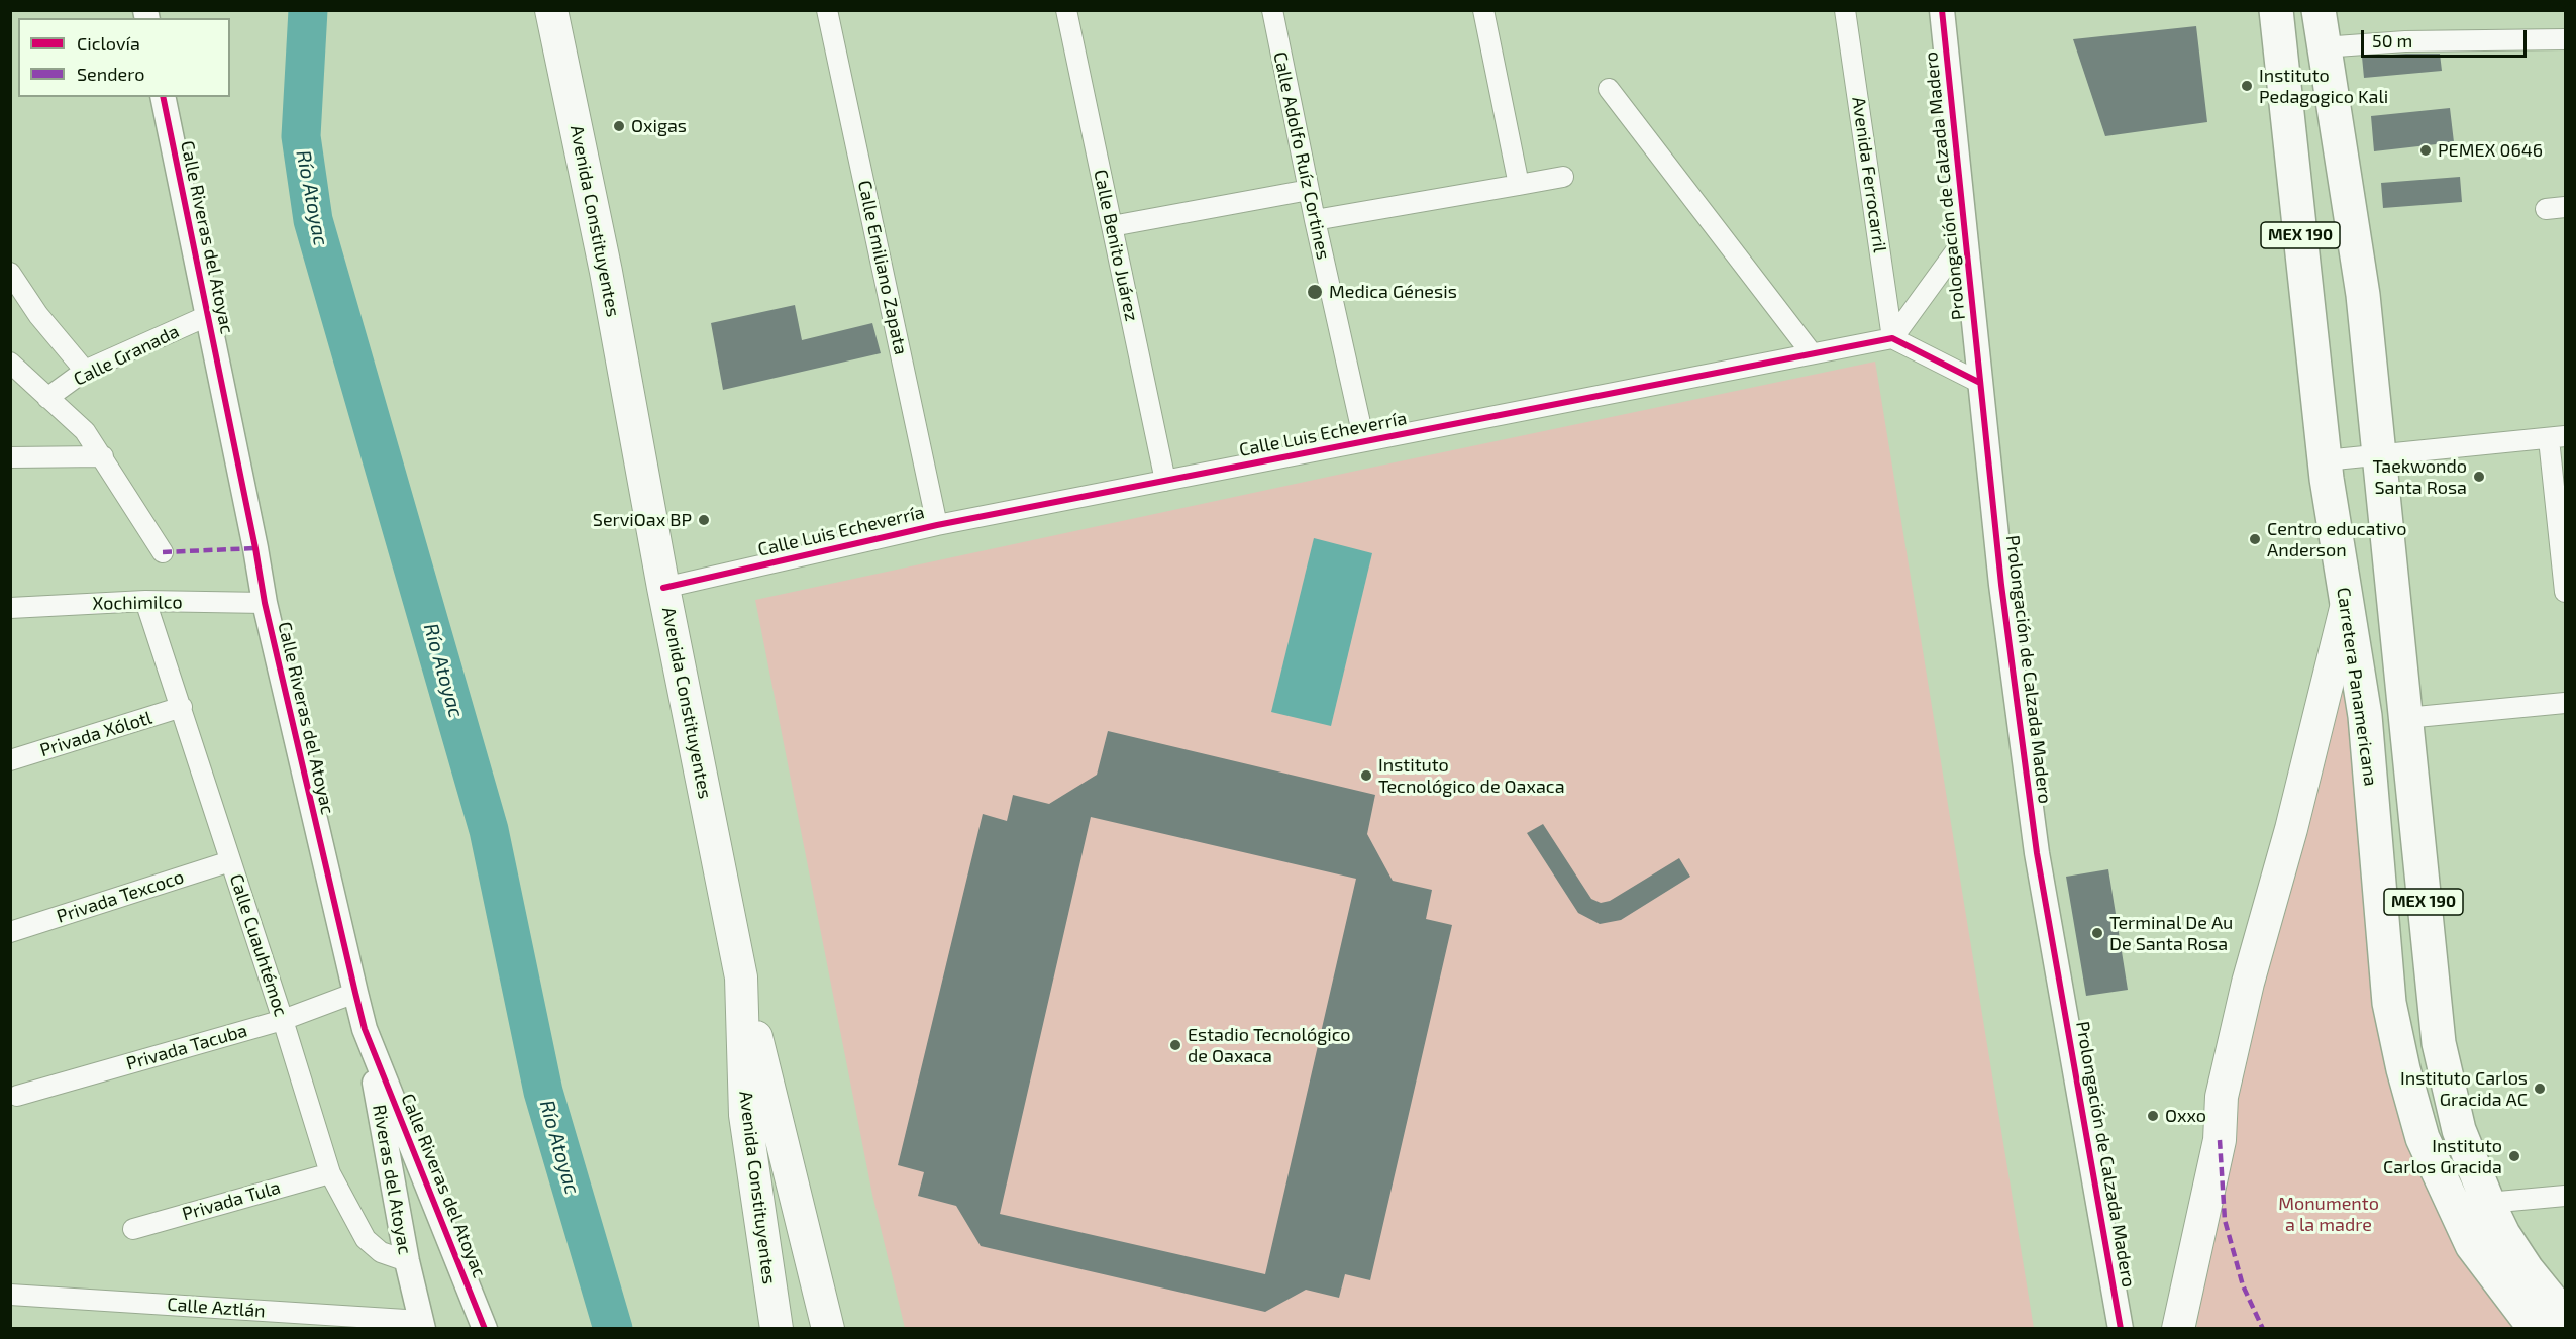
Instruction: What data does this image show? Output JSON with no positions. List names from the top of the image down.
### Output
{
  "streets": {
    "highway": ["MEX 190", "Carretera Panamericana"],
    "main road": ["Avenida Constituyentes"],
    "street": [
      "Calle Adolfo Ruíz Cortines",
      "Avenida Ferrocarril",
      "Prolongación de Calzada Madero",
      "Calle Riveras del Atoyac",
      "Calle Benito Juárez",
      "Calle Emiliano Zapata",
      "Calle Granada",
      "Calle Luis Echeverría",
      "Xochimilco",
      "Privada Xólotl",
      "Privada Texcoco",
      "Calle Cuauhtémoc",
      "Privada Tacuba",
      "Riveras del Atoyac",
      "Privada Tula",
      "Calle Aztlán"
    ]
  },
  "crossings": [
    ["Calle Adolfo Ruíz Cortines", "Calle Luis Echeverría"],
    ["Avenida Ferrocarril", "Calle Luis Echeverría"],
    ["Avenida Constituyentes", "Calle Luis Echeverría"],
    ["MEX 190", "Carretera Panamericana"],
    ["Calle Riveras del Atoyac", "Calle Granada"],
    ["Calle Riveras del Atoyac", "Xochimilco"],
    ["Calle Riveras del Atoyac", "Privada Tacuba"],
    ["Calle Riveras del Atoyac", "Riveras del Atoyac"],
    ["Calle Benito Juárez", "Calle Luis Echeverría"],
    ["Calle Emiliano Zapata", "Calle Luis Echeverría"],
    ["Xochimilco", "Calle Cuauhtémoc"],
    ["Privada Xólotl", "Calle Cuauhtémoc"],
    ["Privada Texcoco", "Calle Cuauhtémoc"],
    ["Calle Cuauhtémoc", "Privada Tacuba"],
    ["Calle Cuauhtémoc", "Riveras del Atoyac"],
    ["Calle Cuauhtémoc", "Privada Tula"],
    ["Riveras del Atoyac", "Calle Aztlán"]
  ],
  "water": ["Río Atoyac"],
  "parks": ["Monumento a la madre"],
  "places": [
    "Instituto Pedagogico Kali",
    "Oxigas",
    "PEMEX 0646",
    "Medica Génesis",
    "Taekwondo Santa Rosa",
    "ServiOax BP",
    "Centro educativo Anderson",
    "Instituto Tecnológico de Oaxaca",
    "Terminal De Au De Santa Rosa",
    "Estadio Tecnológico de Oaxaca",
    "Instituto Carlos Gracida AC",
    "Oxxo",
    "Instituto Carlos Gracida"
  ],
  "legend": ["Ciclovía", "Sendero"],
  "scale_bar": "50 m"
}
